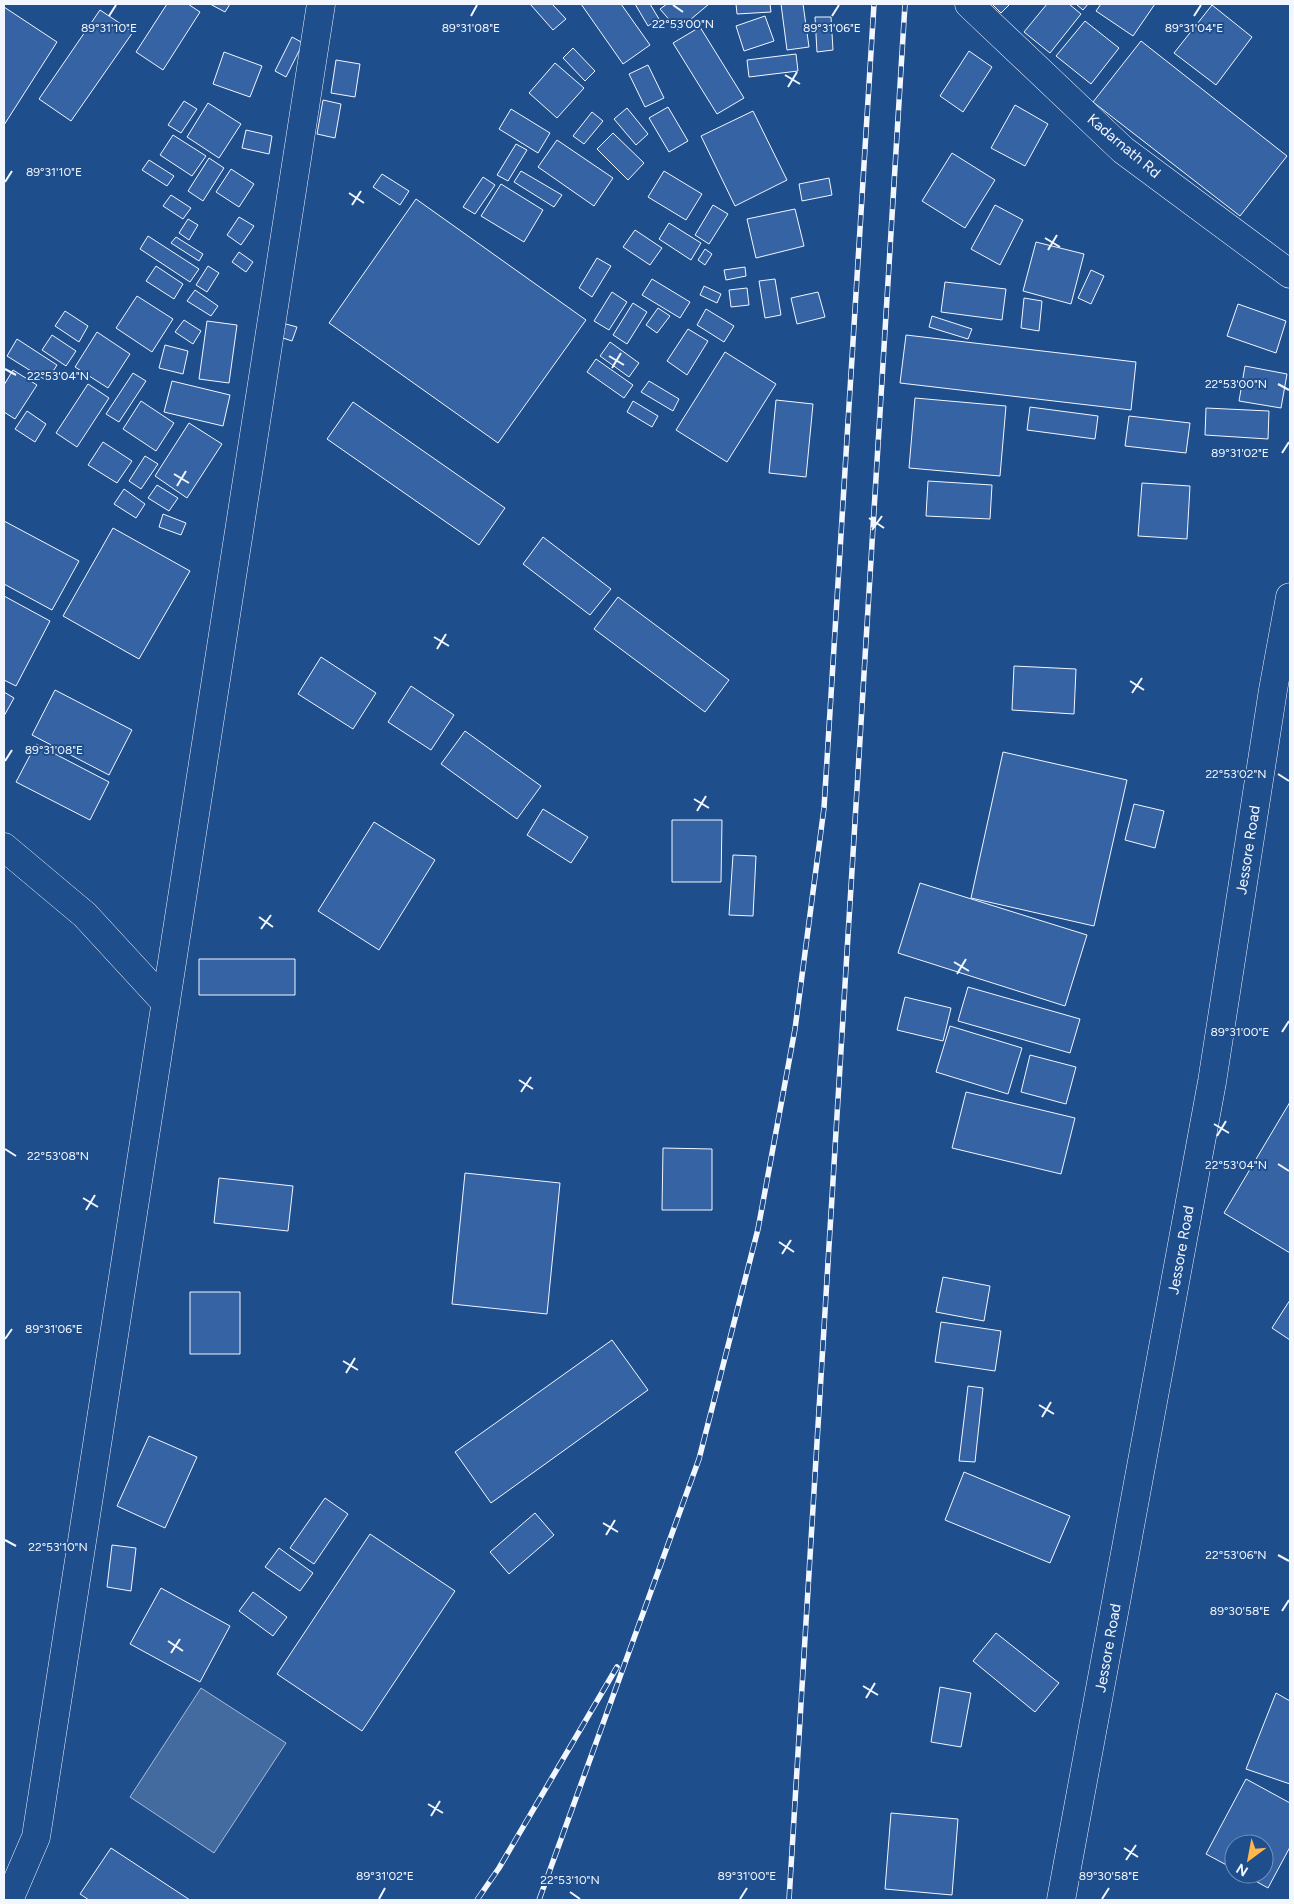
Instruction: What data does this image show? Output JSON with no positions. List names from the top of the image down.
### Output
{
  "streets": {
    "main road": ["Kadarnath Rd", "Jessore Road"]
  },
  "north": "bottom left",
  "coordinates": [
    "22°53'00\"N",
    "89°31'10\"E",
    "89°31'08\"E",
    "89°31'06\"E",
    "89°31'04\"E",
    "22°53'04\"N",
    "89°31'02\"E",
    "22°53'02\"N",
    "89°31'00\"E",
    "22°53'08\"N",
    "22°53'10\"N",
    "22°53'06\"N",
    "89°30'58\"E"
  ]
}
